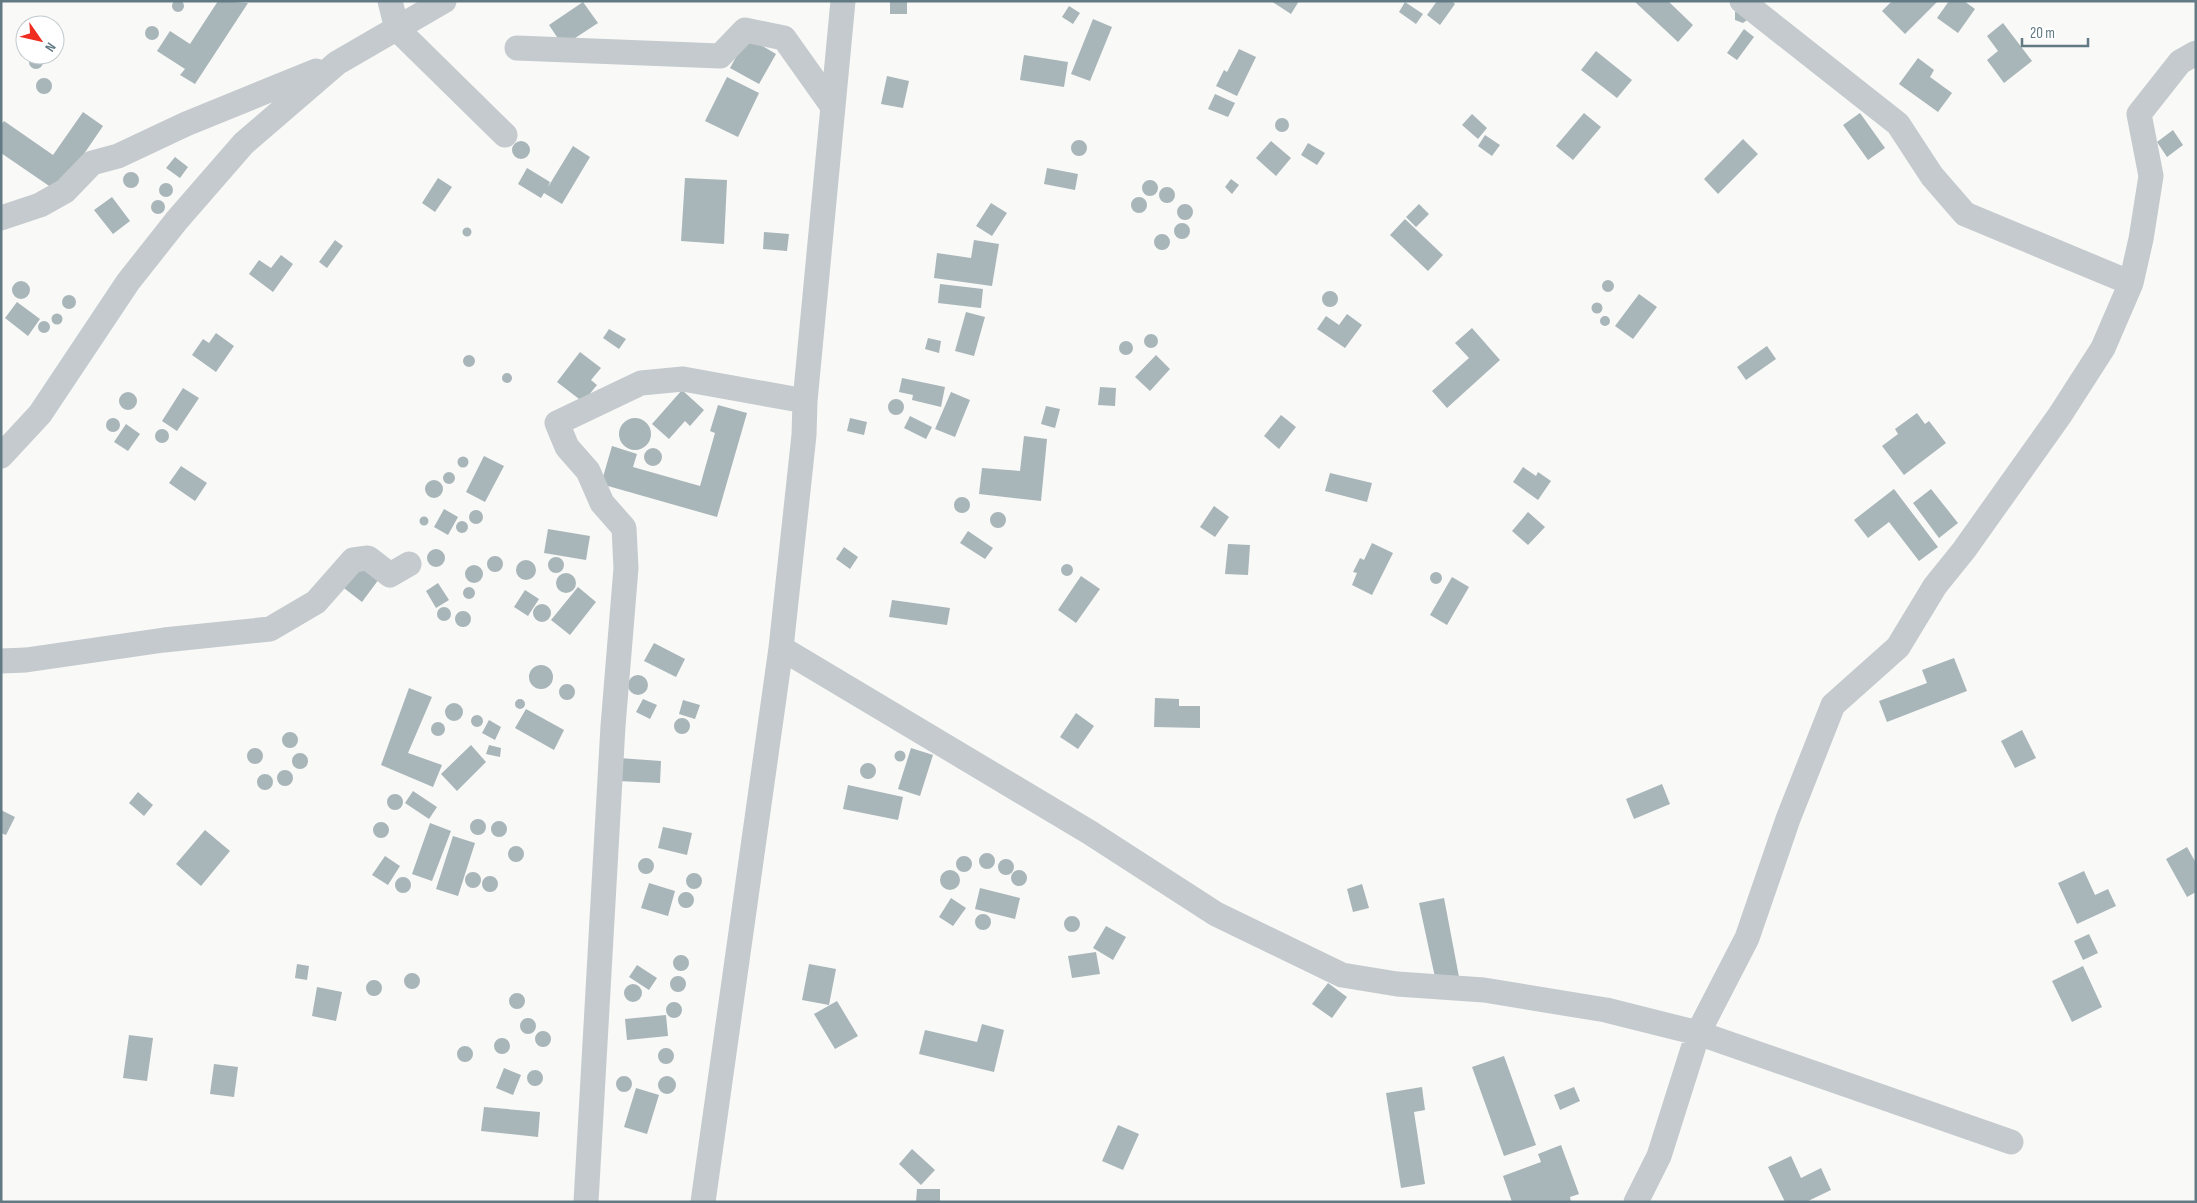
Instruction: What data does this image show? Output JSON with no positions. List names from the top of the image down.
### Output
{
  "scale_bar": "20 m",
  "north": "bottom right"
}
